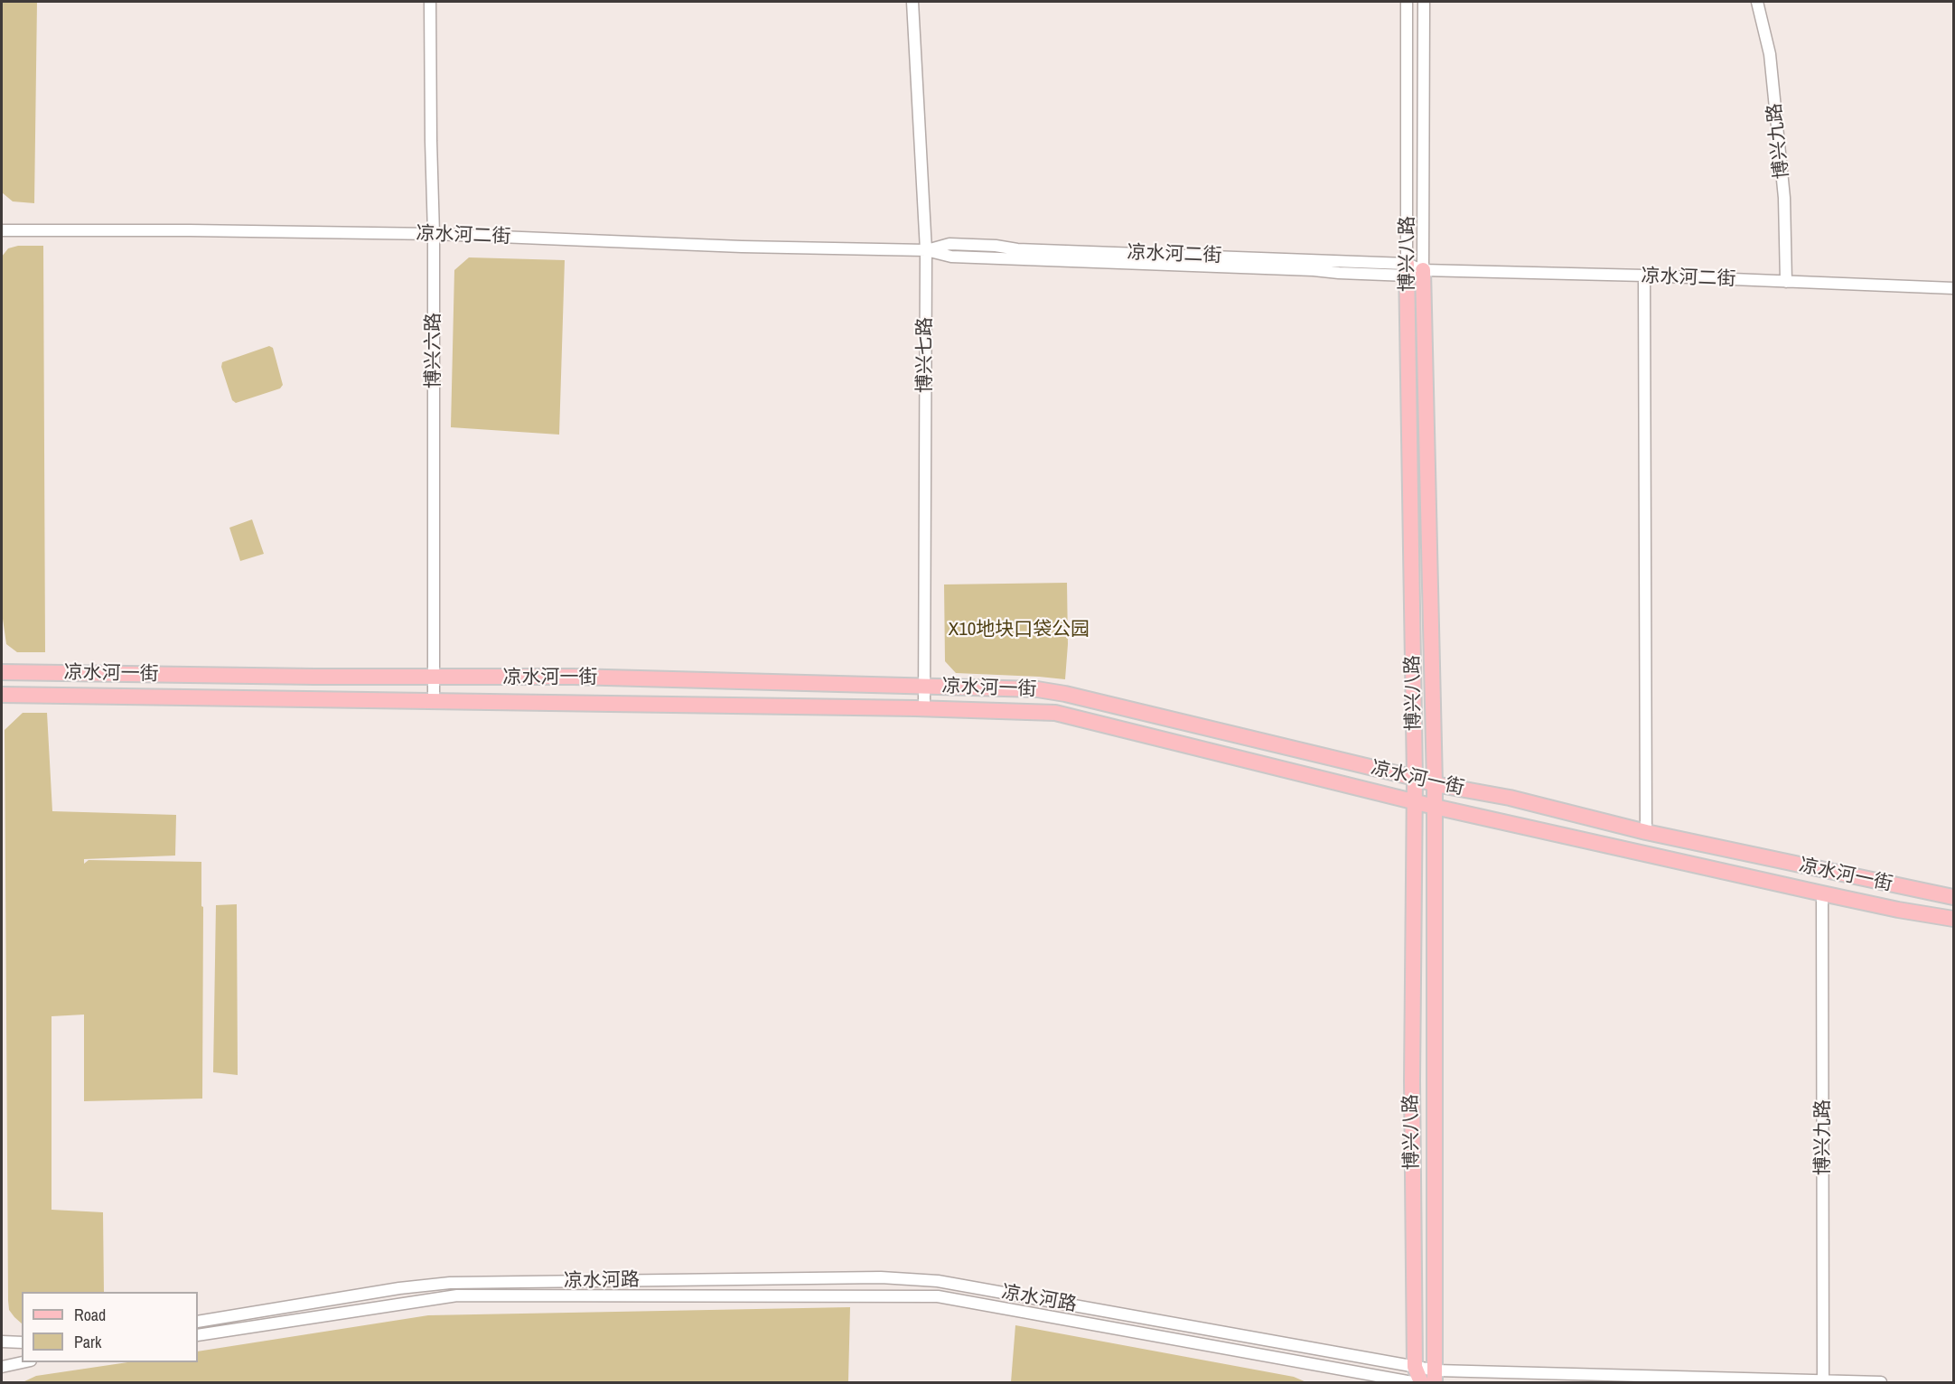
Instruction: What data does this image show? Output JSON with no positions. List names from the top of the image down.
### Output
{
  "streets": {
    "main road": ["博兴八路", "凉水河一街"],
    "street": [
      "博兴九路",
      "凉水河二街",
      "博兴六路",
      "博兴七路",
      "凉水河路"
    ]
  },
  "crossings": [
    ["博兴九路", "凉水河二街"],
    ["博兴九路", "凉水河一街"],
    ["博兴九路", "凉水河路"],
    ["凉水河二街", "博兴八路"],
    ["凉水河二街", "博兴六路"],
    ["凉水河二街", "博兴七路"],
    ["博兴八路", "凉水河一街"],
    ["博兴八路", "凉水河路"],
    ["博兴六路", "凉水河一街"],
    ["博兴七路", "凉水河一街"]
  ],
  "parks": ["X10地块口袋公园"],
  "legend": ["Road", "Park"]
}
